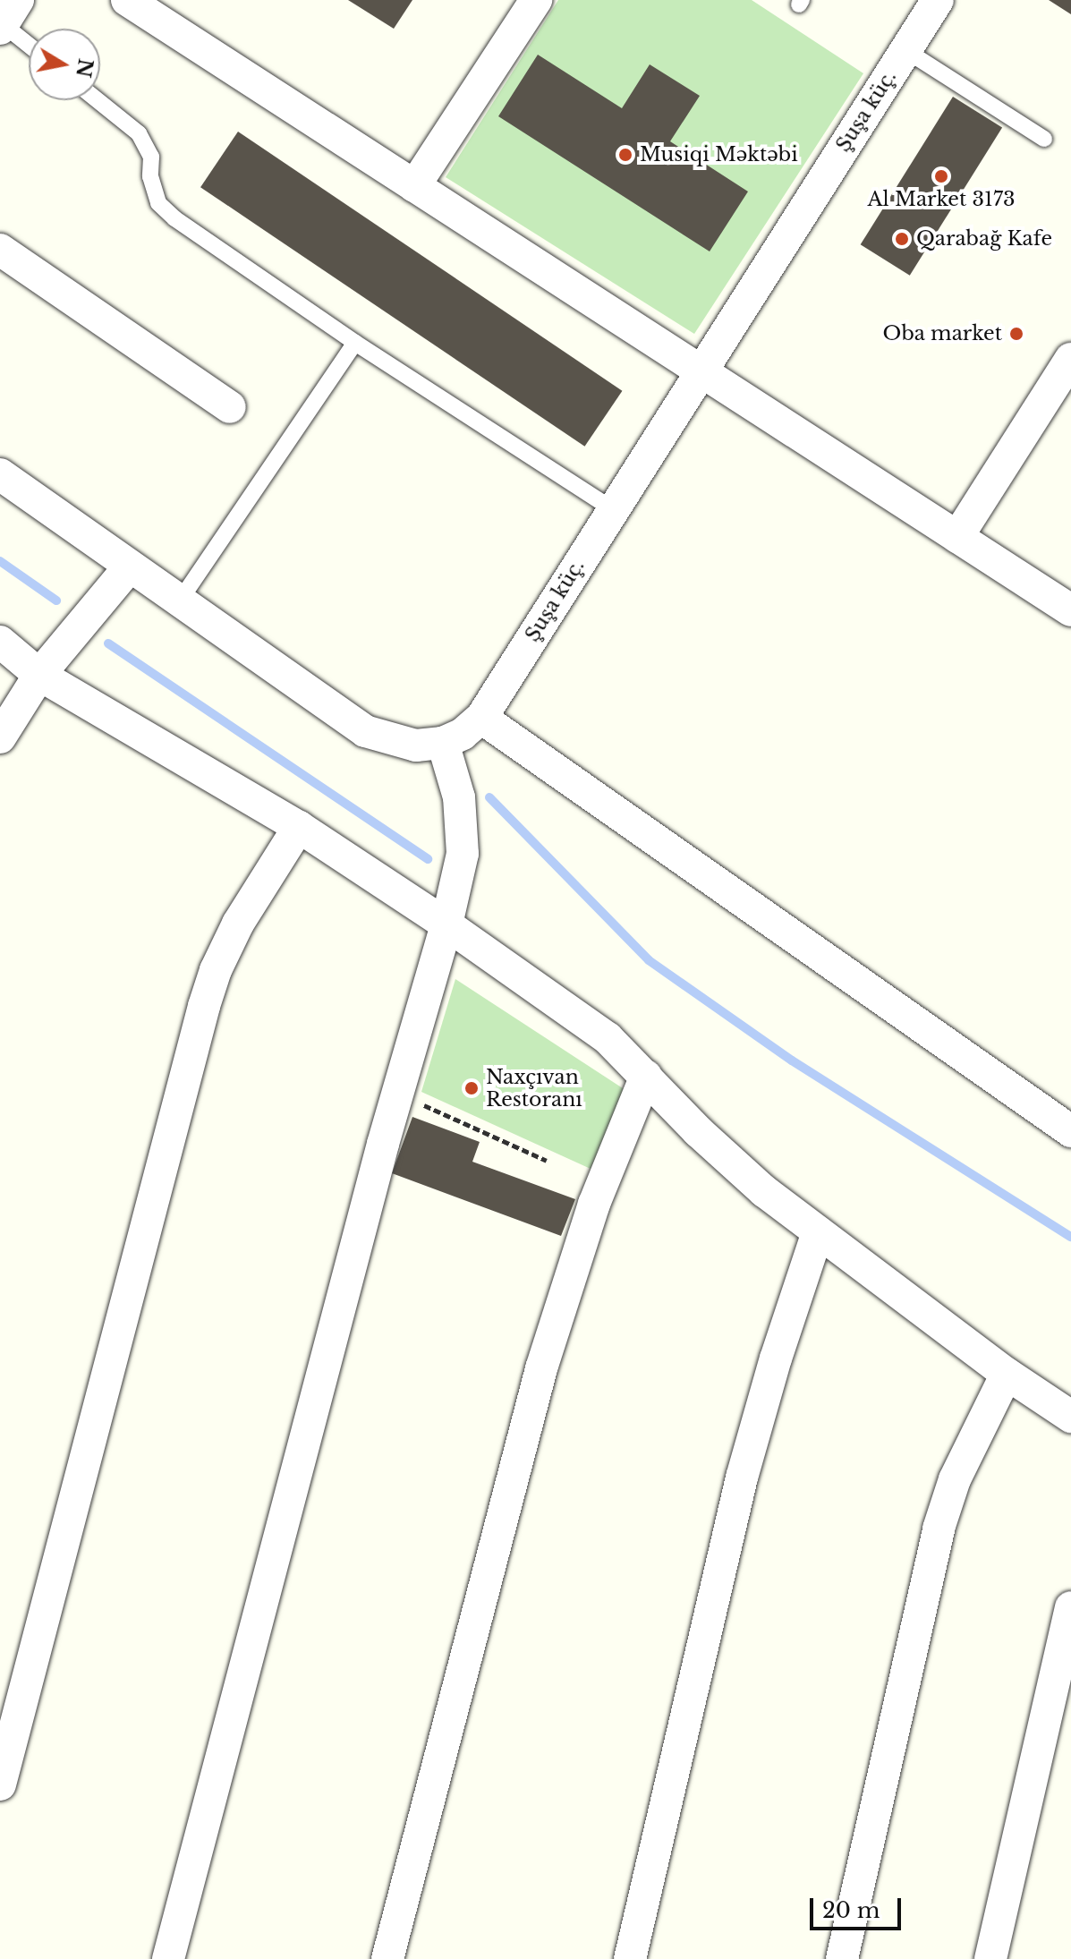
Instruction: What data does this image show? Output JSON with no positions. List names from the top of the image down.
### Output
{
  "streets": {
    "street": ["Şuşa küç."]
  },
  "places": [
    "Musiqi Məktəbi",
    "Al Market 3173",
    "Qarabağ Kafe",
    "Oba market",
    "Naxçıvan Restoranı"
  ],
  "scale_bar": "20 m",
  "north": "right"
}
